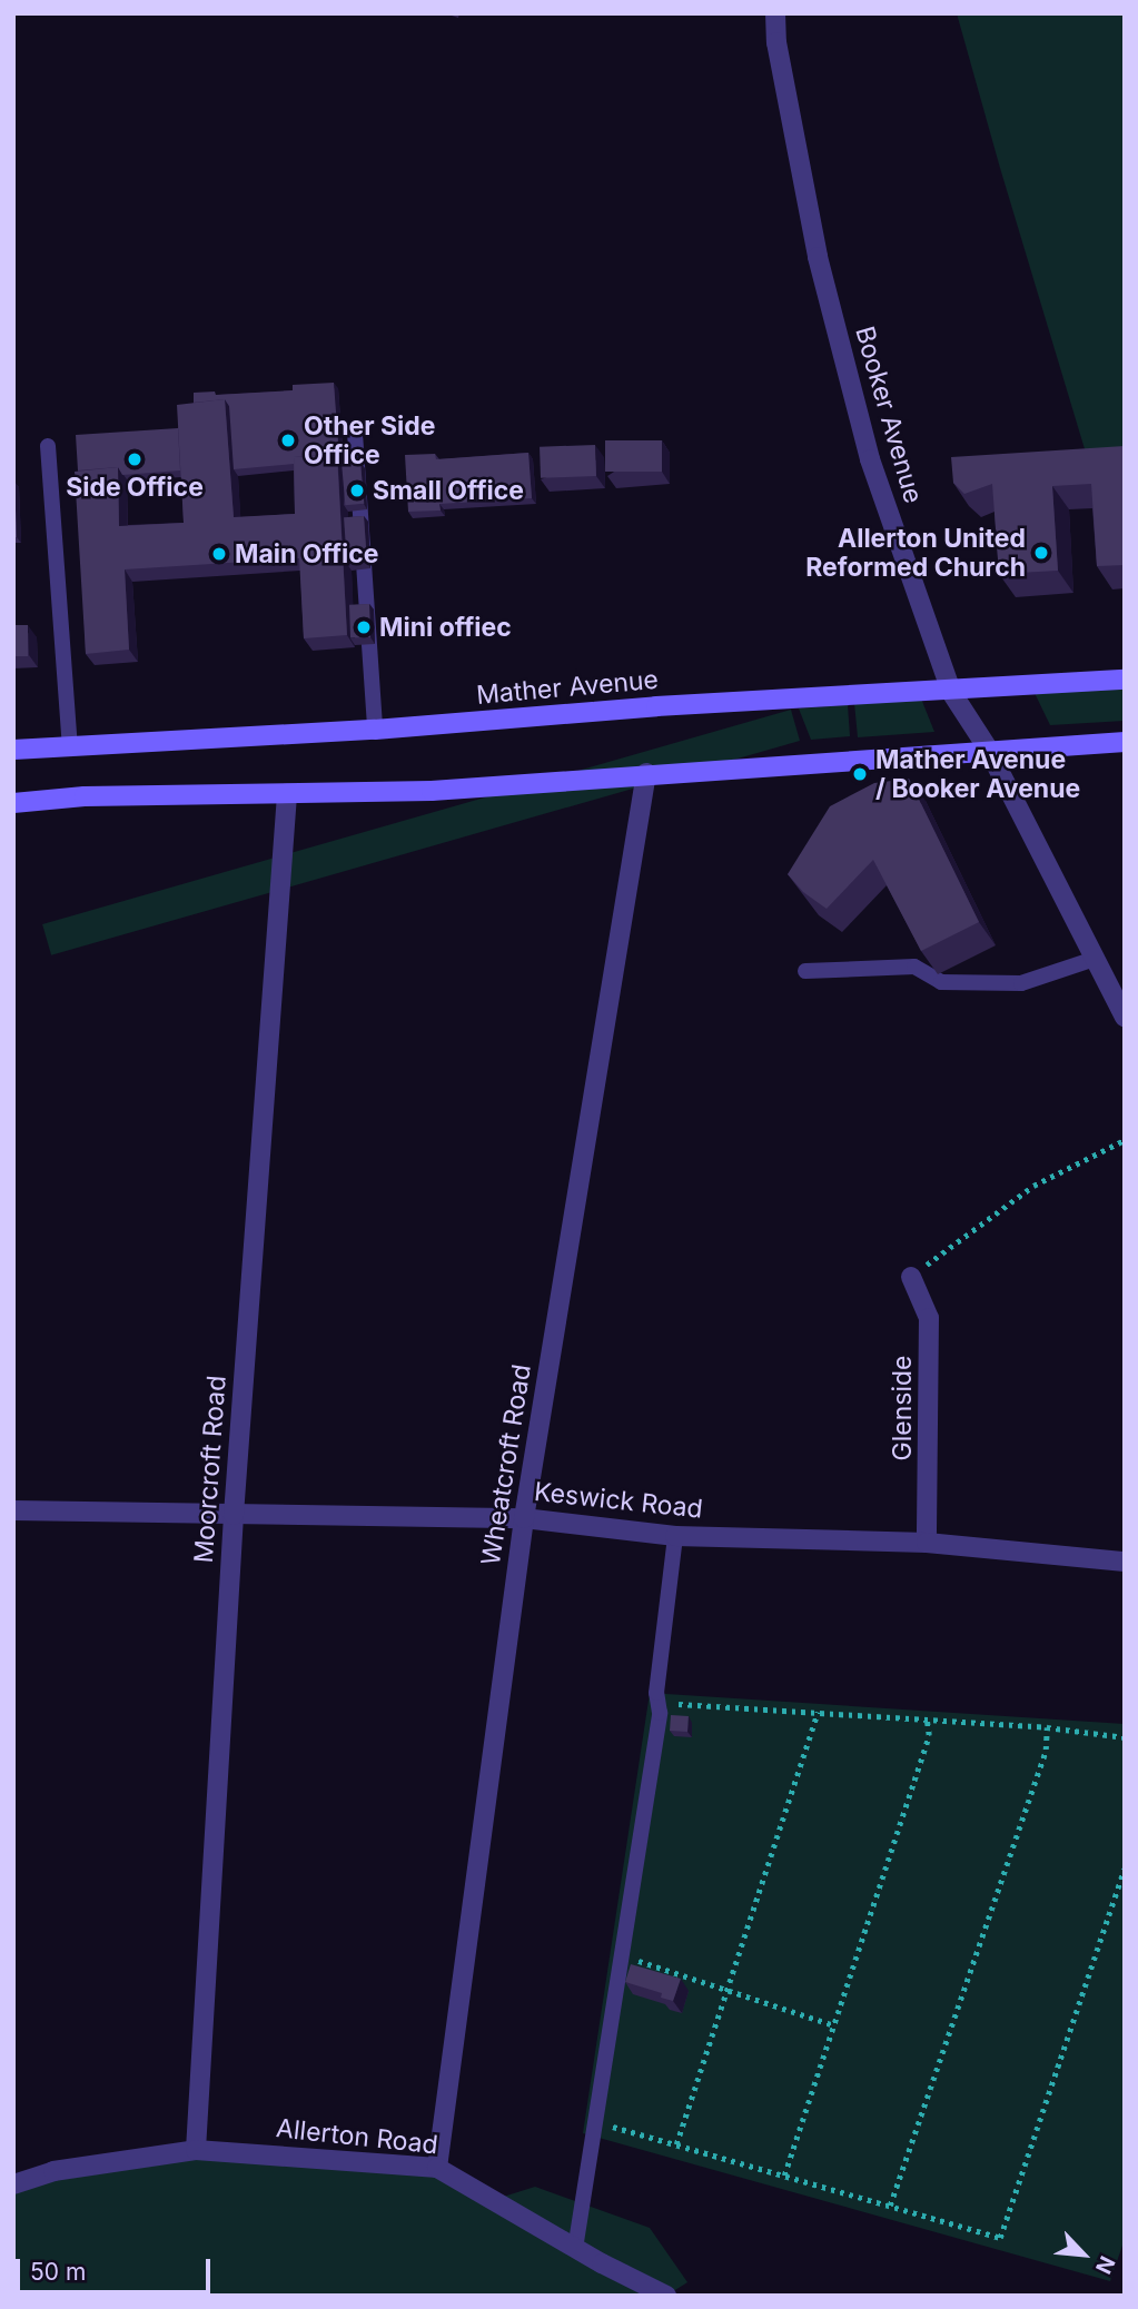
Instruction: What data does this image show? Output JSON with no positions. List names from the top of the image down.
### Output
{
  "streets": {
    "main road": ["Mather Avenue"],
    "street": [
      "Booker Avenue",
      "Glenside",
      "Wheatcroft Road",
      "Moorcroft Road",
      "Keswick Road",
      "Allerton Road"
    ]
  },
  "crossings": [
    ["Booker Avenue", "Mather Avenue"],
    ["Glenside", "Keswick Road"],
    ["Wheatcroft Road", "Keswick Road"],
    ["Wheatcroft Road", "Allerton Road"],
    ["Moorcroft Road", "Keswick Road"],
    ["Moorcroft Road", "Allerton Road"]
  ],
  "places": [
    "Other Side Office",
    "Side Office",
    "Small Office",
    "Allerton United Reformed Church",
    "Main Office",
    "Mini offiec",
    "Mather Avenue / Booker Avenue"
  ],
  "scale_bar": "50 m",
  "north": "bottom right"
}
